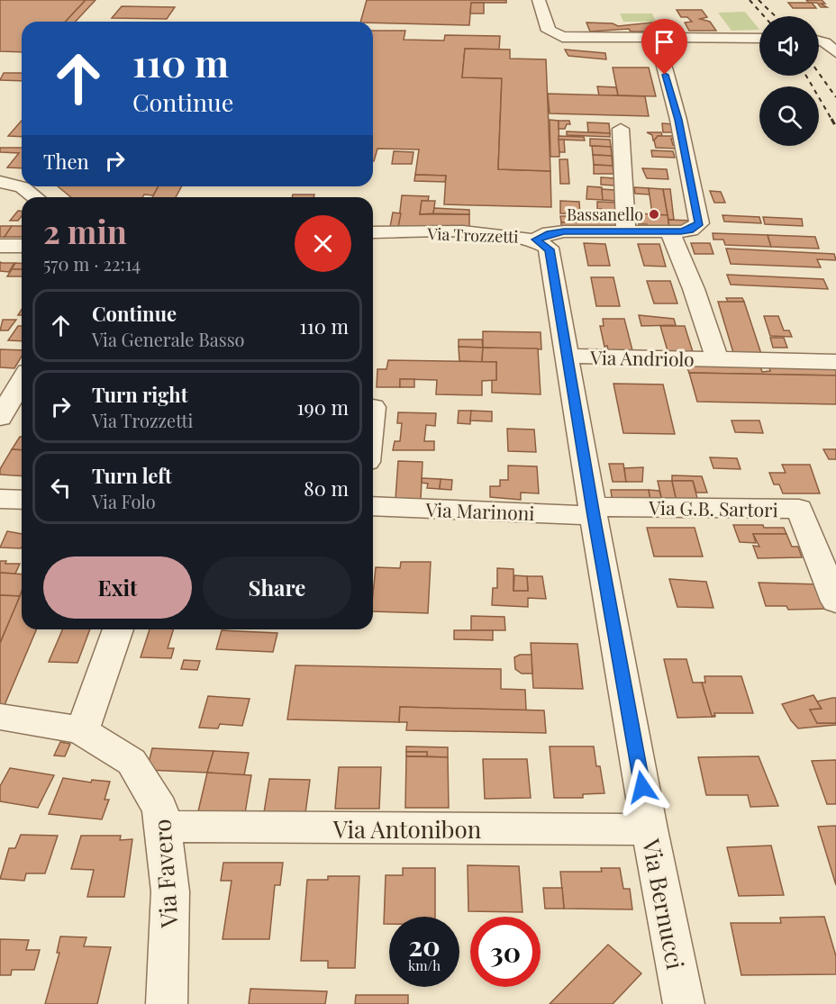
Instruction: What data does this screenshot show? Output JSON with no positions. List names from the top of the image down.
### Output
{
  "streets": {
    "street": [
      "Via Trozzetti",
      "Via Andriolo",
      "Via G.B. Sartori",
      "Via Marinoni",
      "Via Antonibon",
      "Via Favero",
      "Via Bernucci"
    ]
  },
  "crossings": [
    ["Via Trozzetti", "Via Andriolo"],
    ["Via Trozzetti", "Via Bernucci"],
    ["Via Andriolo", "Via Bernucci"],
    ["Via G.B. Sartori", "Via Marinoni"],
    ["Via G.B. Sartori", "Via Bernucci"],
    ["Via Marinoni", "Via Bernucci"],
    ["Via Antonibon", "Via Favero"],
    ["Via Antonibon", "Via Bernucci"]
  ],
  "places": ["Bassanello"],
  "page": {
    "turn": ["110 m", "Continue"],
    "then": "Then",
    "heading": ["2 min", "570 m · 22:14"],
    "list": [
      {
        "name": "Continue",
        "note": "Via Generale Basso",
        "value": "110 m"
      },
      {
        "name": "Turn right",
        "note": "Via Trozzetti",
        "value": "190 m"
      },
      {
        "name": "Turn left",
        "note": "Via Folo",
        "value": "80 m"
      }
    ],
    "buttons": ["Exit", "Share"],
    "speed": "20 km/h",
    "limit": "30"
  }
}
